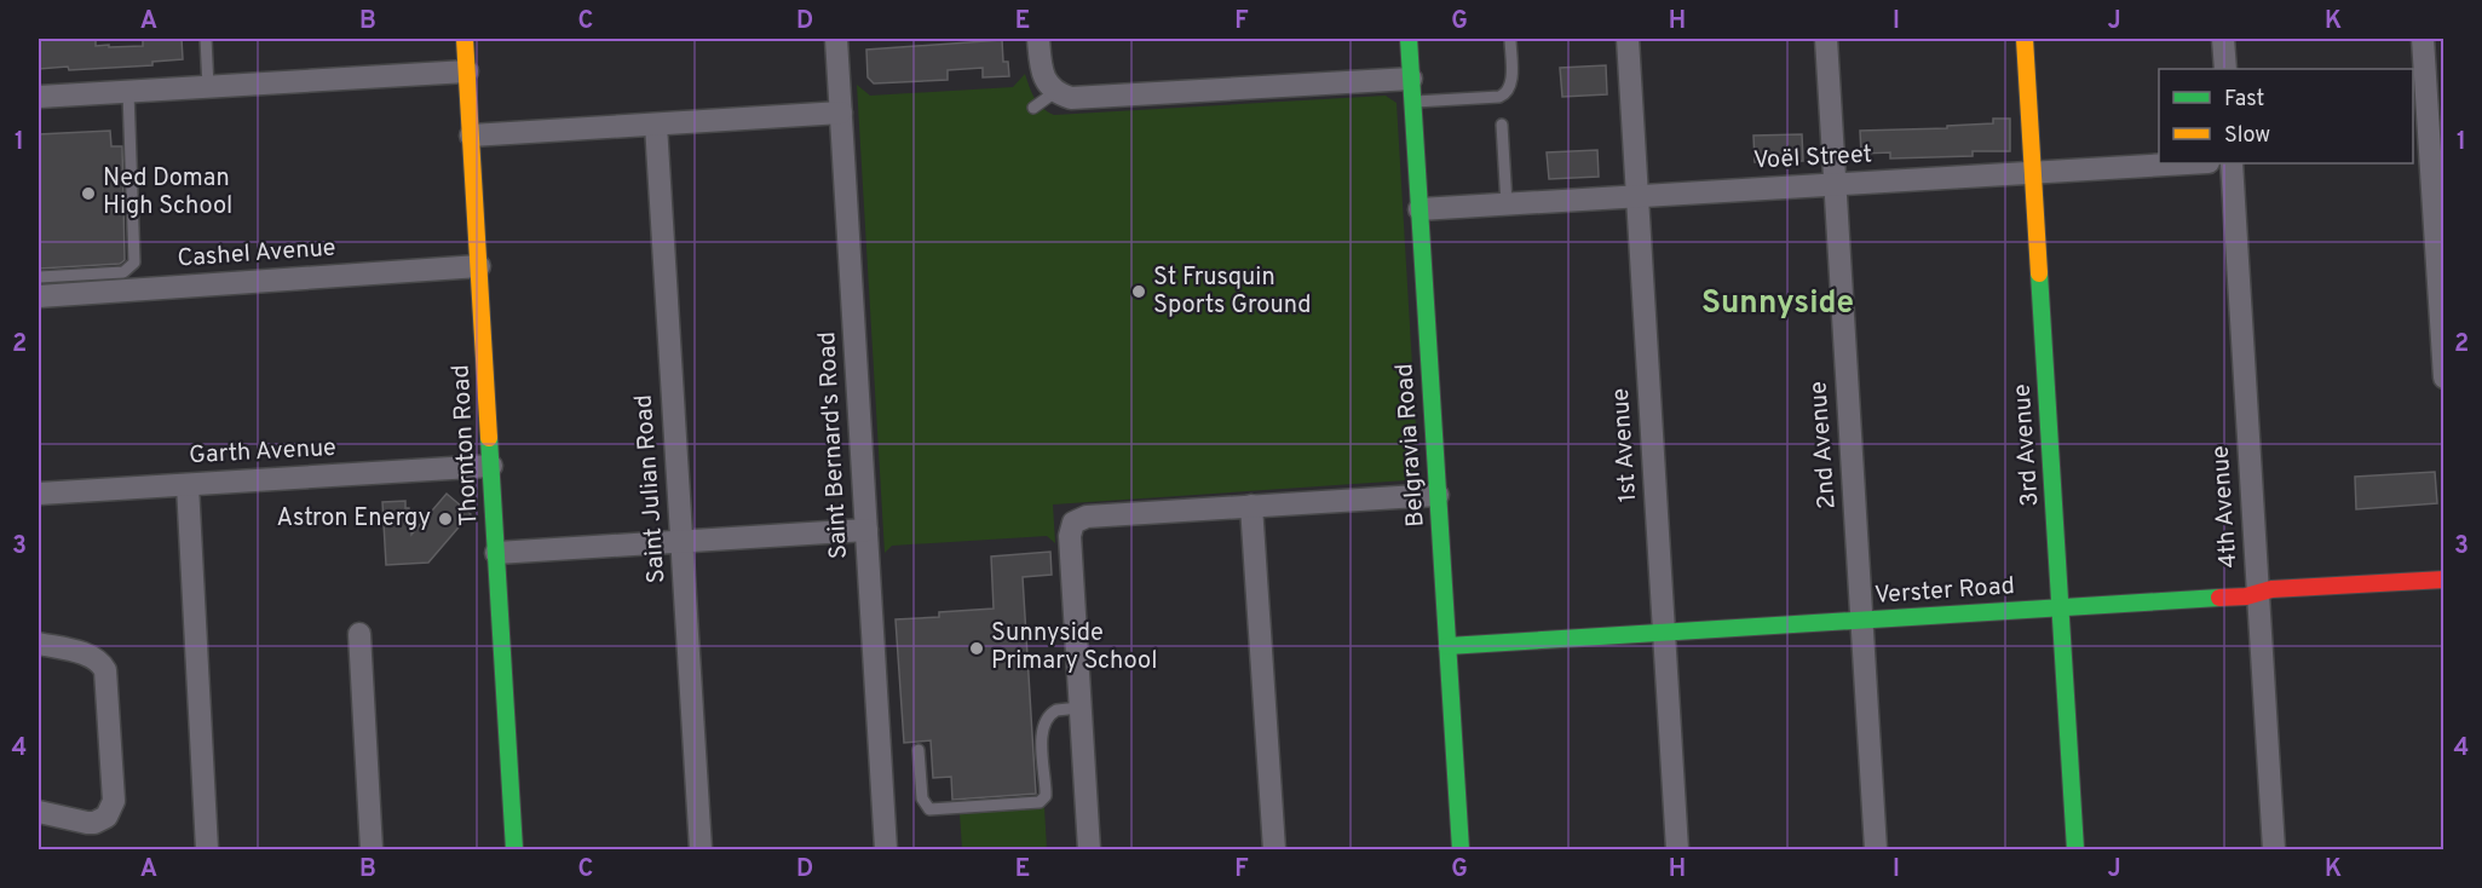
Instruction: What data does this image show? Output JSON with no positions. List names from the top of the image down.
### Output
{
  "streets": {
    "street": [
      "Voël Street",
      "Cashel Avenue",
      "Thornton Road",
      "Saint Bernard's Road",
      "Belgravia Road",
      "1st Avenue",
      "2nd Avenue",
      "3rd Avenue",
      "Garth Avenue",
      "Saint Julian Road",
      "4th Avenue",
      "Verster Road"
    ]
  },
  "crossings": [
    ["Voël Street", "Belgravia Road"],
    ["Voël Street", "1st Avenue"],
    ["Voël Street", "2nd Avenue"],
    ["Voël Street", "3rd Avenue"],
    ["Cashel Avenue", "Thornton Road"],
    ["Thornton Road", "Garth Avenue"],
    ["Belgravia Road", "Verster Road"],
    ["1st Avenue", "Verster Road"],
    ["2nd Avenue", "Verster Road"],
    ["3rd Avenue", "Verster Road"],
    ["4th Avenue", "Verster Road"]
  ],
  "districts": ["Sunnyside"],
  "places": [
    "Ned Doman High School",
    "St Frusquin Sports Ground",
    "Astron Energy",
    "Sunnyside Primary School"
  ],
  "legend": ["Fast", "Slow"],
  "grid": {
    "columns": [
      "A",
      "B",
      "C",
      "D",
      "E",
      "F",
      "G",
      "H",
      "I",
      "J",
      "K"
    ],
    "rows": [
      "1",
      "2",
      "3",
      "4"
    ]
  }
}
